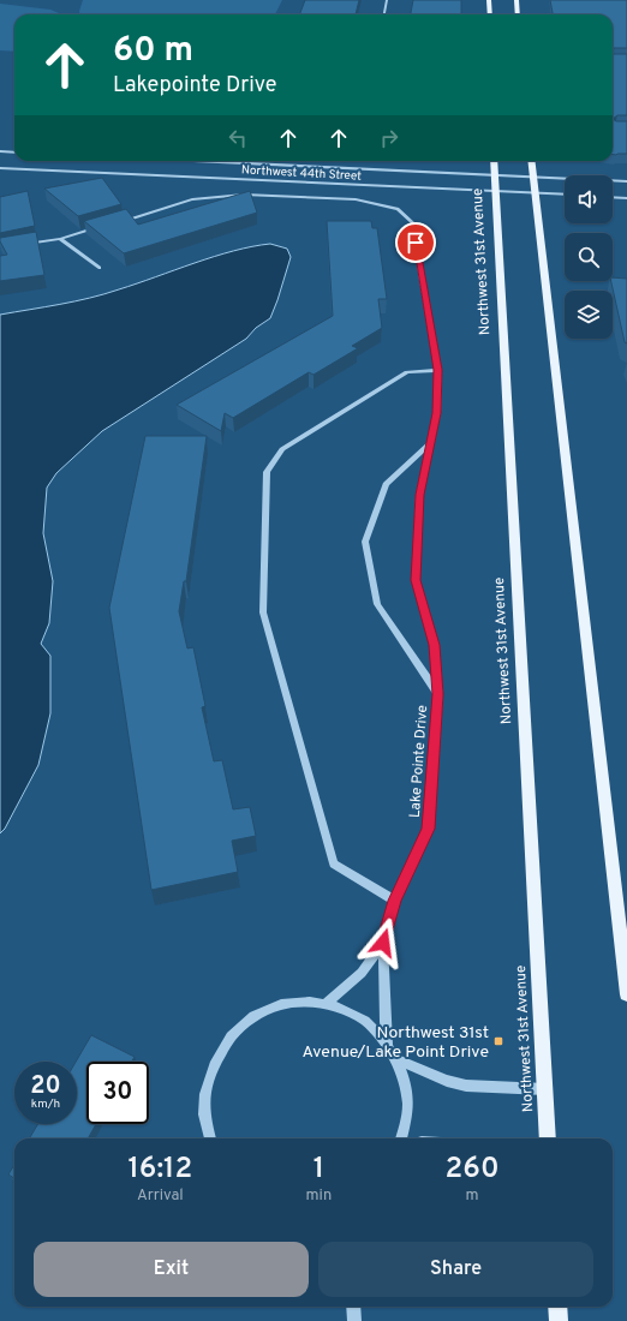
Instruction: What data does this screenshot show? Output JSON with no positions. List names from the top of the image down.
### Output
{
  "streets": {
    "main road": ["Northwest 31st Avenue"],
    "street": ["Northwest 44th Street", "Lake Pointe Drive"]
  },
  "crossings": [
    ["Northwest 44th Street", "Northwest 31st Avenue"]
  ],
  "places": {
    "transit": ["Northwest 31st Avenue/Lake Point Drive"]
  },
  "page": {
    "turn": ["60 m", "Lakepointe Drive"],
    "speed": "20 km/h",
    "limit": "30",
    "eta": [
      "16:12",
      "Arrival",
      "1",
      "min",
      "260",
      "m"
    ],
    "buttons": ["Exit", "Share"]
  }
}
